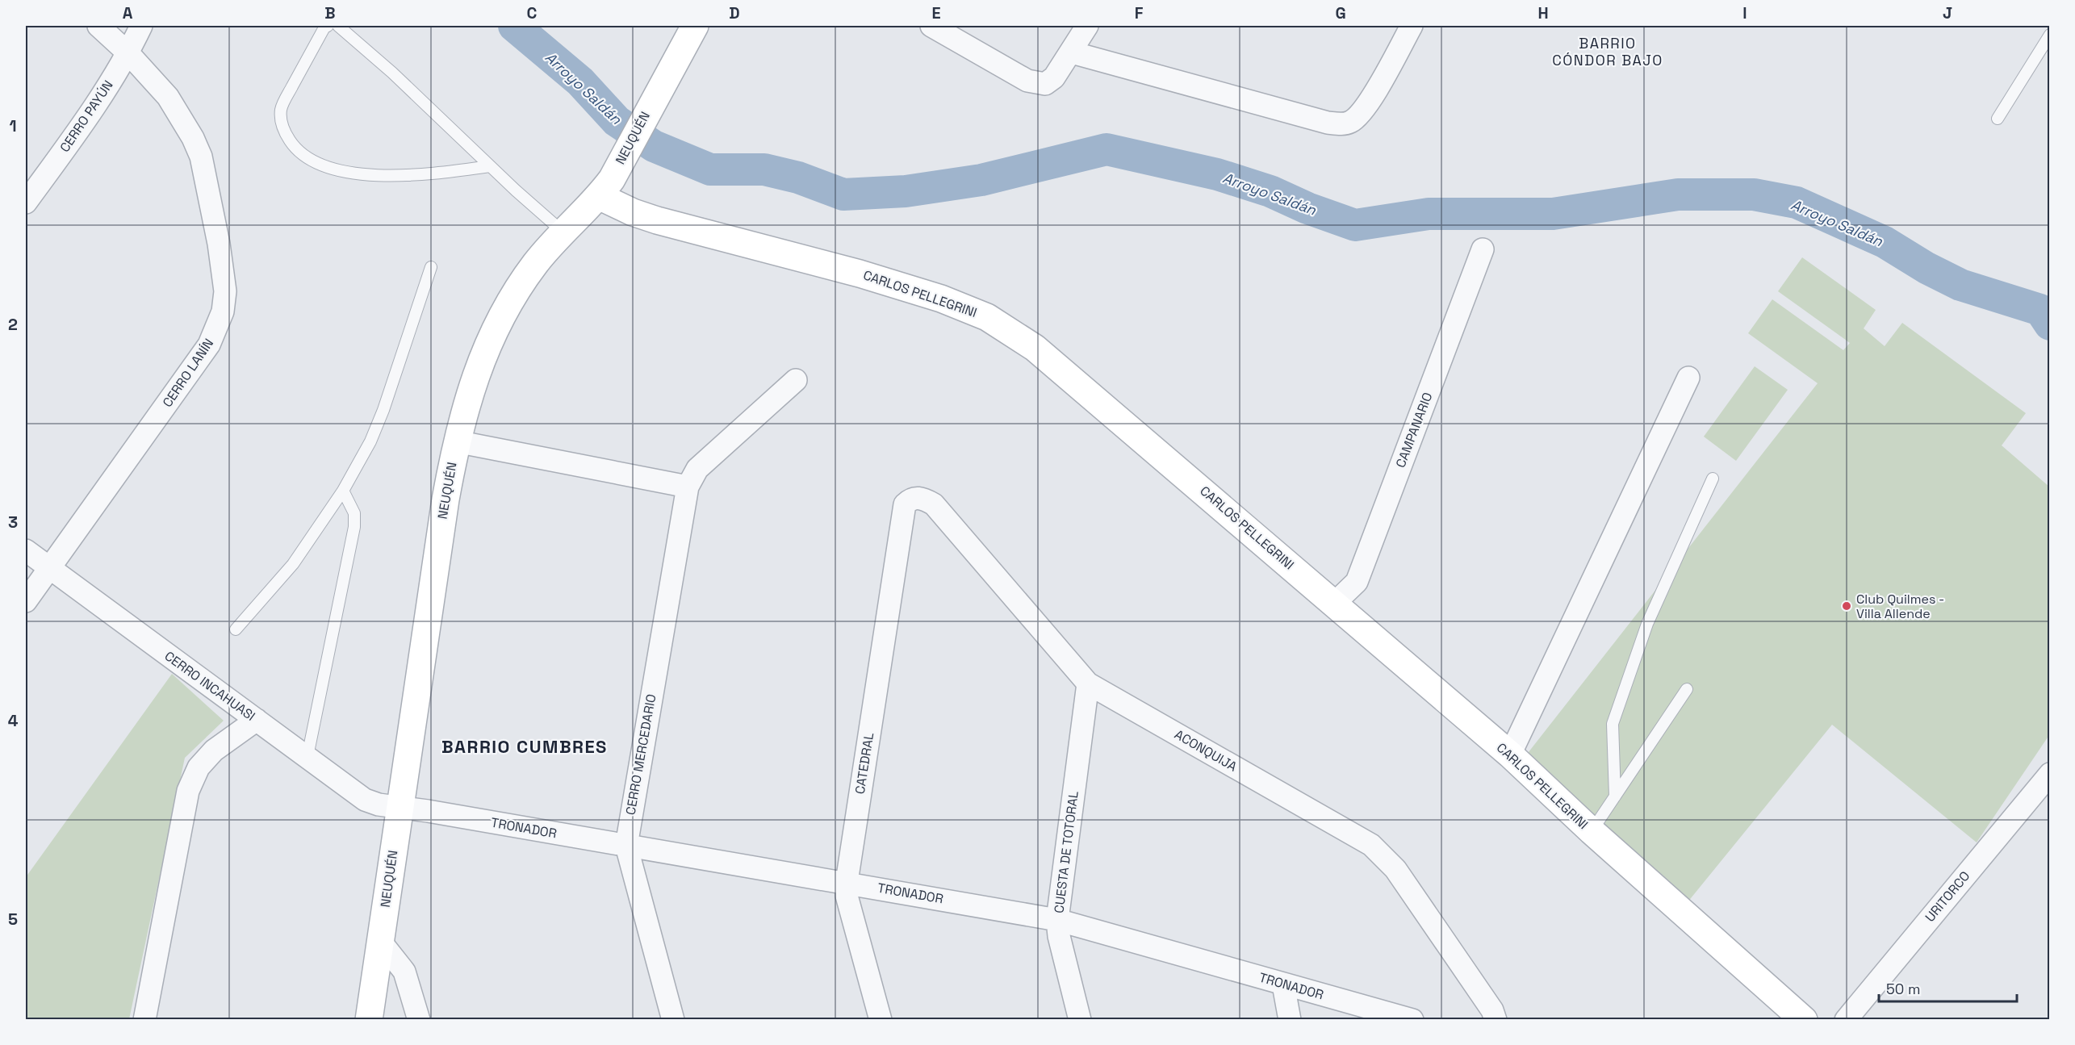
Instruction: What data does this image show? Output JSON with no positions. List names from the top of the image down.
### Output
{
  "streets": {
    "main road": ["NEUQUÉN", "CARLOS PELLEGRINI"],
    "street": [
      "CERRO PAYÚN",
      "CERRO LANÍN",
      "CAMPANARIO",
      "CERRO INCAHUASI",
      "ACONQUIJA",
      "CERRO MERCEDARIO",
      "CATEDRAL",
      "TRONADOR",
      "CUESTA DE TOTORAL",
      "URITORCO"
    ]
  },
  "crossings": [
    ["CERRO PAYÚN", "CERRO LANÍN"],
    ["NEUQUÉN", "CARLOS PELLEGRINI"],
    ["NEUQUÉN", "CERRO INCAHUASI"],
    ["NEUQUÉN", "TRONADOR"],
    ["CARLOS PELLEGRINI", "CAMPANARIO"],
    ["CERRO LANÍN", "CERRO INCAHUASI"],
    ["CERRO INCAHUASI", "TRONADOR"],
    ["ACONQUIJA", "CATEDRAL"],
    ["ACONQUIJA", "CUESTA DE TOTORAL"],
    ["CERRO MERCEDARIO", "TRONADOR"],
    ["CATEDRAL", "TRONADOR"],
    ["TRONADOR", "CUESTA DE TOTORAL"]
  ],
  "districts": ["BARRIO CÓNDOR BAJO", "BARRIO CUMBRES"],
  "water": ["Arroyo Saldán"],
  "places": ["Club Quilmes - Villa Allende"],
  "scale_bar": "50 m",
  "grid": {
    "columns": [
      "A",
      "B",
      "C",
      "D",
      "E",
      "F",
      "G",
      "H",
      "I",
      "J"
    ],
    "rows": [
      "1",
      "2",
      "3",
      "4",
      "5"
    ]
  }
}
